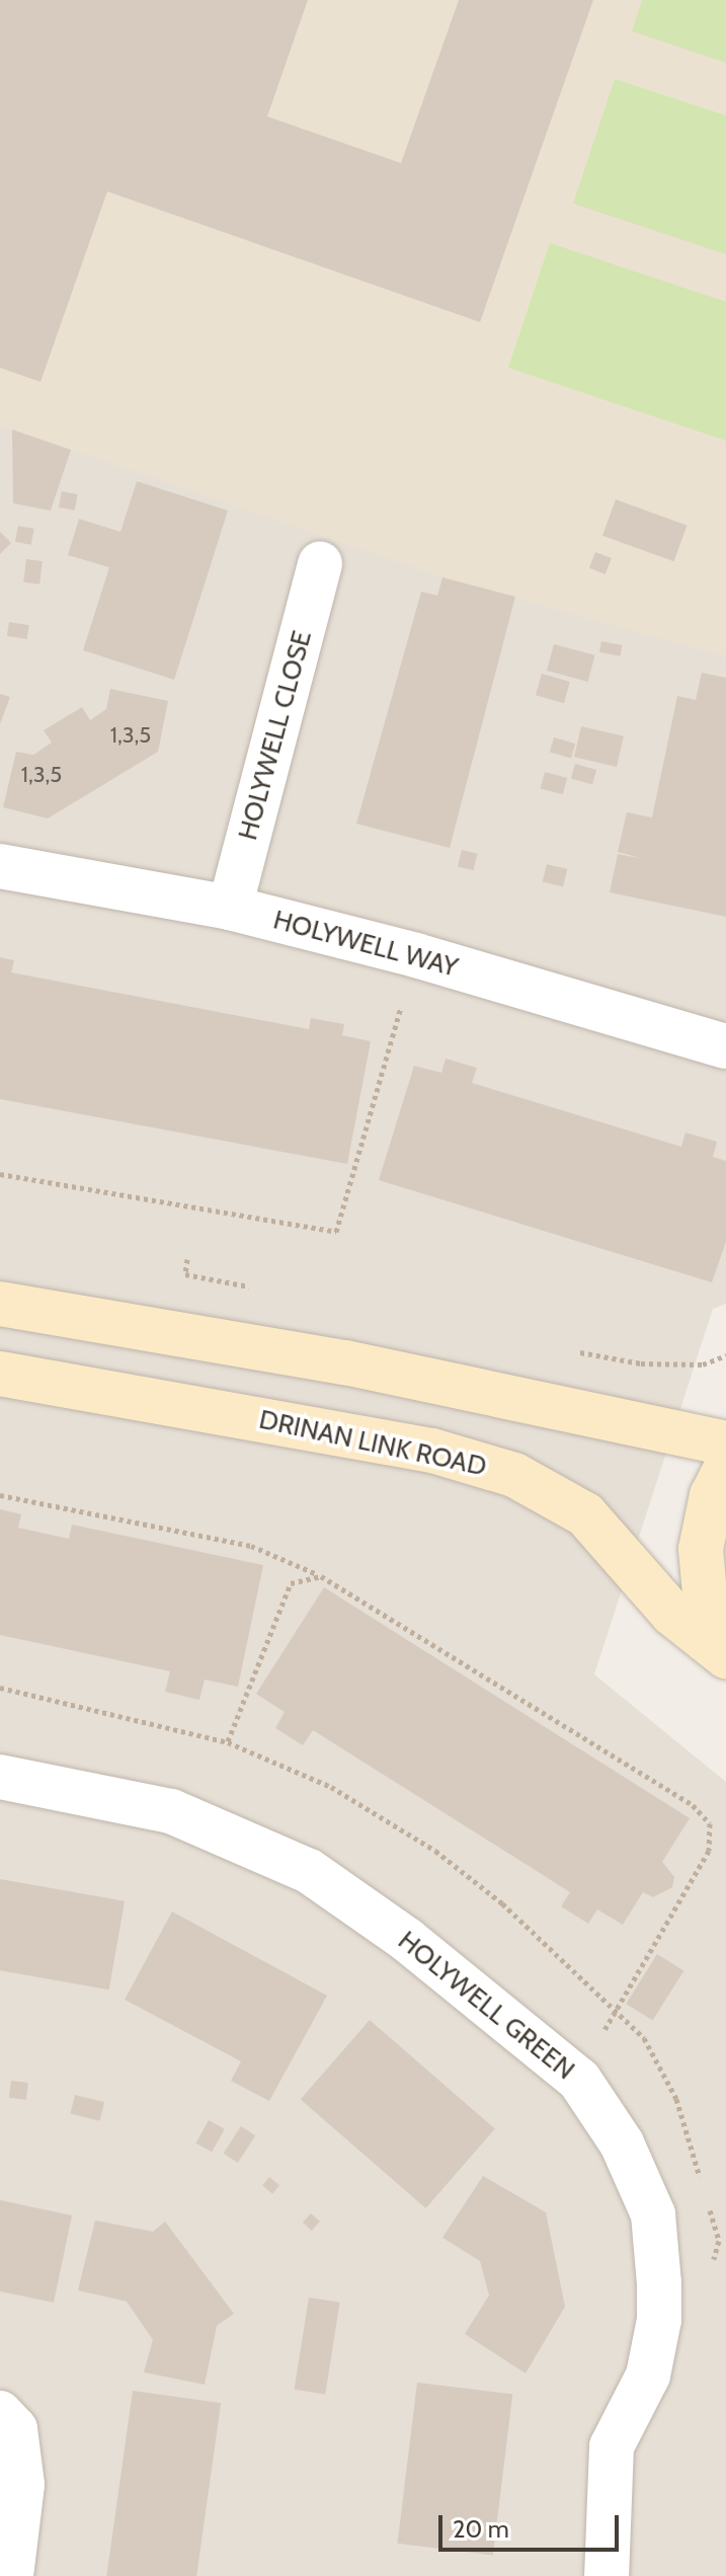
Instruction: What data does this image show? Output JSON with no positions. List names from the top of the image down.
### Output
{
  "streets": {
    "main road": ["DRINAN LINK ROAD"],
    "street": ["HOLYWELL CLOSE", "HOLYWELL WAY", "HOLYWELL GREEN"]
  },
  "crossings": [
    ["HOLYWELL CLOSE", "HOLYWELL WAY"]
  ],
  "house_numbers": ["1,3,5", "1,3,5"],
  "scale_bar": "20 m"
}
